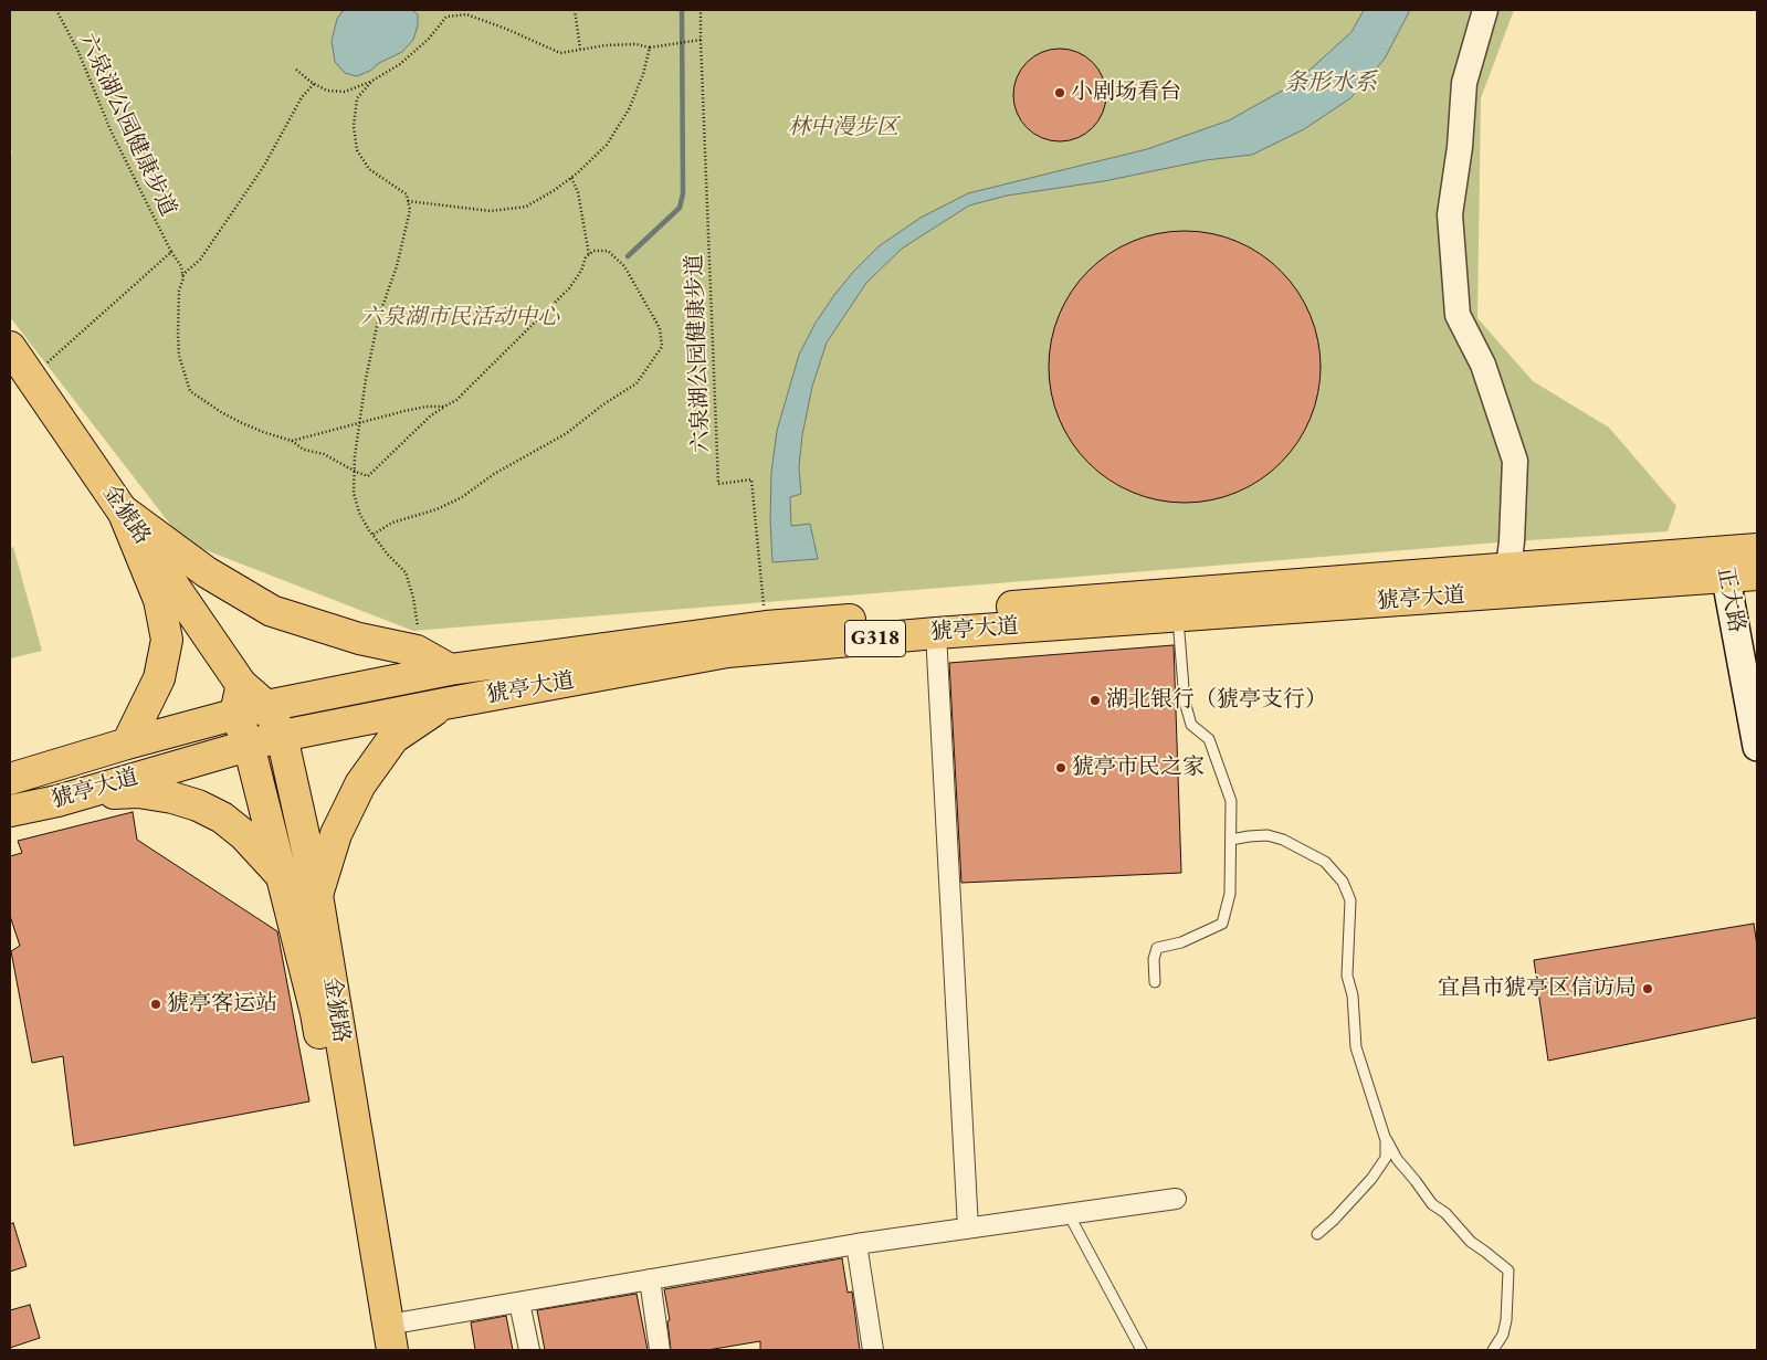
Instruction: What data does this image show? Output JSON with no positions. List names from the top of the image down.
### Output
{
  "streets": {
    "main road": [
      "金猇路",
      "猇亭大道",
      "正大路",
      "G318"
    ],
    "path": ["六泉湖公园健康步道"]
  },
  "crossings": [
    ["六泉湖公园健康步道", "猇亭大道"],
    ["金猇路", "猇亭大道"],
    ["猇亭大道", "正大路"]
  ],
  "water": ["条形水系"],
  "parks": ["林中漫步区", "六泉湖市民活动中心"],
  "places": [
    "小剧场看台",
    "湖北银行（猇亭支行）",
    "猇亭市民之家",
    "宜昌市猇亭区信访局",
    "猇亭客运站"
  ]
}
